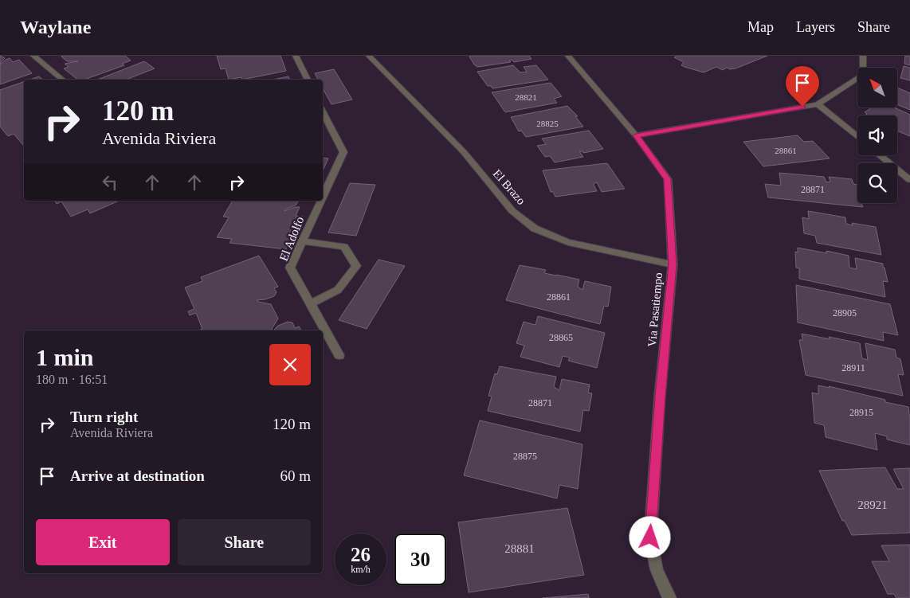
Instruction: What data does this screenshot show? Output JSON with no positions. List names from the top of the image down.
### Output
{
  "streets": {
    "street": ["El Brazo", "El Adolfo", "Via Pasatiempo"]
  },
  "crossings": [
    ["El Brazo", "Via Pasatiempo"]
  ],
  "house_numbers": [
    "28821",
    "28825",
    "28861",
    "28871",
    "28861",
    "28905",
    "28865",
    "28911",
    "28871",
    "28915",
    "28875",
    "28921",
    "28881"
  ],
  "north": "top left",
  "page": {
    "header": "Waylane",
    "nav": ["Map", "Layers", "Share"],
    "turn": ["120 m", "Avenida Riviera"],
    "heading": ["1 min", "180 m · 16:51"],
    "list": [
      {
        "name": "Turn right",
        "note": "Avenida Riviera",
        "value": "120 m"
      },
      {
        "name": "Arrive at destination",
        "value": "60 m"
      }
    ],
    "buttons": ["Exit", "Share"],
    "speed": "26 km/h",
    "limit": "30"
  }
}
